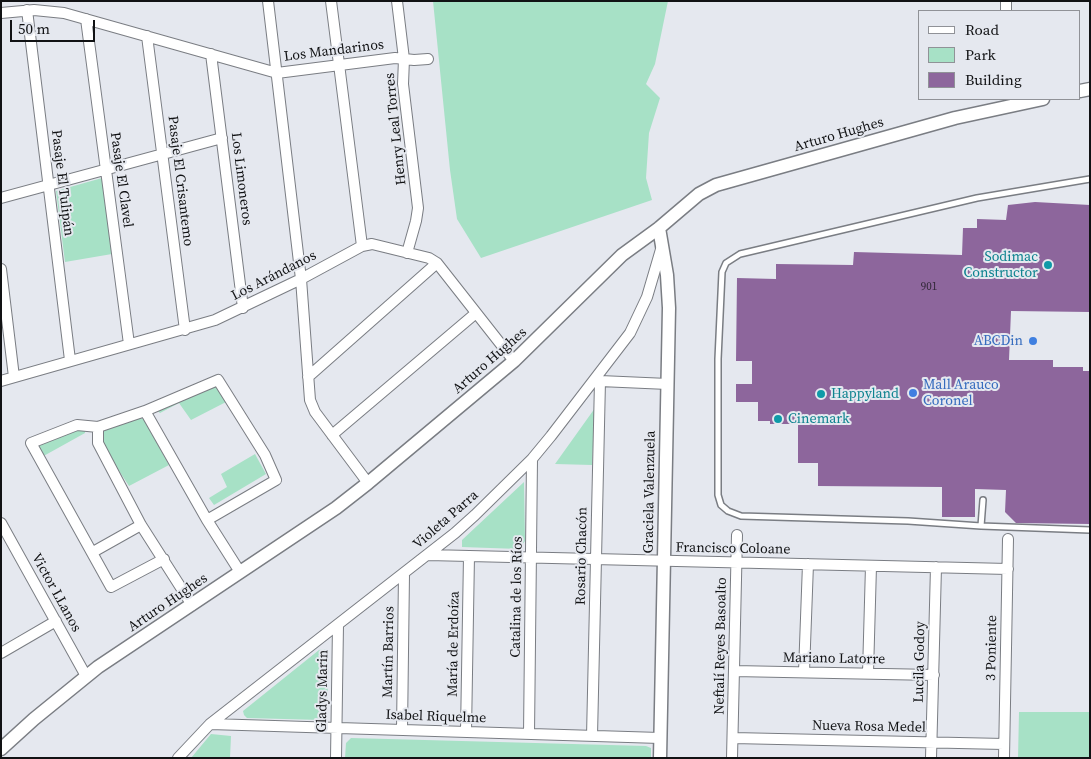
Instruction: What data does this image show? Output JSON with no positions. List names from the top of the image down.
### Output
{
  "streets": {
    "street": [
      "Los Mandarinos",
      "Henry Leal Torres",
      "Arturo Hughes",
      "Los Limoneros",
      "Pasaje El Clavel",
      "Pasaje El Crisantemo",
      "Pasaje El Tulipán",
      "Los Arándanos",
      "Graciela Valenzuela",
      "Violeta Parra",
      "Francisco Coloane",
      "Rosario Chacón",
      "Victor LLanos",
      "Catalina de los Ríos",
      "María de Erdoíza",
      "Neftalí Reyes Basoalto",
      "3 Poniente",
      "Martín Barrios",
      "Mariano Latorre",
      "Lucila Godoy",
      "Gladys Marin",
      "Isabel Riquelme",
      "Nueva Rosa Medel"
    ]
  },
  "crossings": [
    ["Los Mandarinos", "Henry Leal Torres"],
    ["Los Mandarinos", "Los Limoneros"],
    ["Los Mandarinos", "Pasaje El Clavel"],
    ["Los Mandarinos", "Pasaje El Crisantemo"],
    ["Los Mandarinos", "Pasaje El Tulipán"],
    ["Arturo Hughes", "Graciela Valenzuela"],
    ["Arturo Hughes", "Victor LLanos"],
    ["Los Limoneros", "Los Arándanos"],
    ["Pasaje El Clavel", "Los Arándanos"],
    ["Pasaje El Crisantemo", "Los Arándanos"],
    ["Pasaje El Tulipán", "Los Arándanos"],
    ["Graciela Valenzuela", "Violeta Parra"],
    ["Graciela Valenzuela", "Francisco Coloane"],
    ["Graciela Valenzuela", "Isabel Riquelme"],
    ["Violeta Parra", "Francisco Coloane"],
    ["Violeta Parra", "Rosario Chacón"],
    ["Violeta Parra", "Catalina de los Ríos"],
    ["Violeta Parra", "Martín Barrios"],
    ["Violeta Parra", "Gladys Marin"],
    ["Violeta Parra", "Isabel Riquelme"],
    ["Francisco Coloane", "Rosario Chacón"],
    ["Francisco Coloane", "Catalina de los Ríos"],
    ["Francisco Coloane", "María de Erdoíza"],
    ["Francisco Coloane", "Neftalí Reyes Basoalto"],
    ["Francisco Coloane", "3 Poniente"],
    ["Francisco Coloane", "Lucila Godoy"],
    ["Rosario Chacón", "Isabel Riquelme"],
    ["Catalina de los Ríos", "Isabel Riquelme"],
    ["María de Erdoíza", "Isabel Riquelme"],
    ["Neftalí Reyes Basoalto", "Mariano Latorre"],
    ["Neftalí Reyes Basoalto", "Nueva Rosa Medel"],
    ["3 Poniente", "Nueva Rosa Medel"],
    ["Martín Barrios", "Isabel Riquelme"],
    ["Mariano Latorre", "Lucila Godoy"],
    ["Lucila Godoy", "Nueva Rosa Medel"],
    ["Gladys Marin", "Isabel Riquelme"]
  ],
  "places": [
    "Sodimac Constructor",
    "ABCDin",
    "Mall Arauco Coronel",
    "Happyland",
    "Cinemark"
  ],
  "house_numbers": ["901"],
  "legend": ["Road", "Park", "Building"],
  "scale_bar": "50 m"
}
